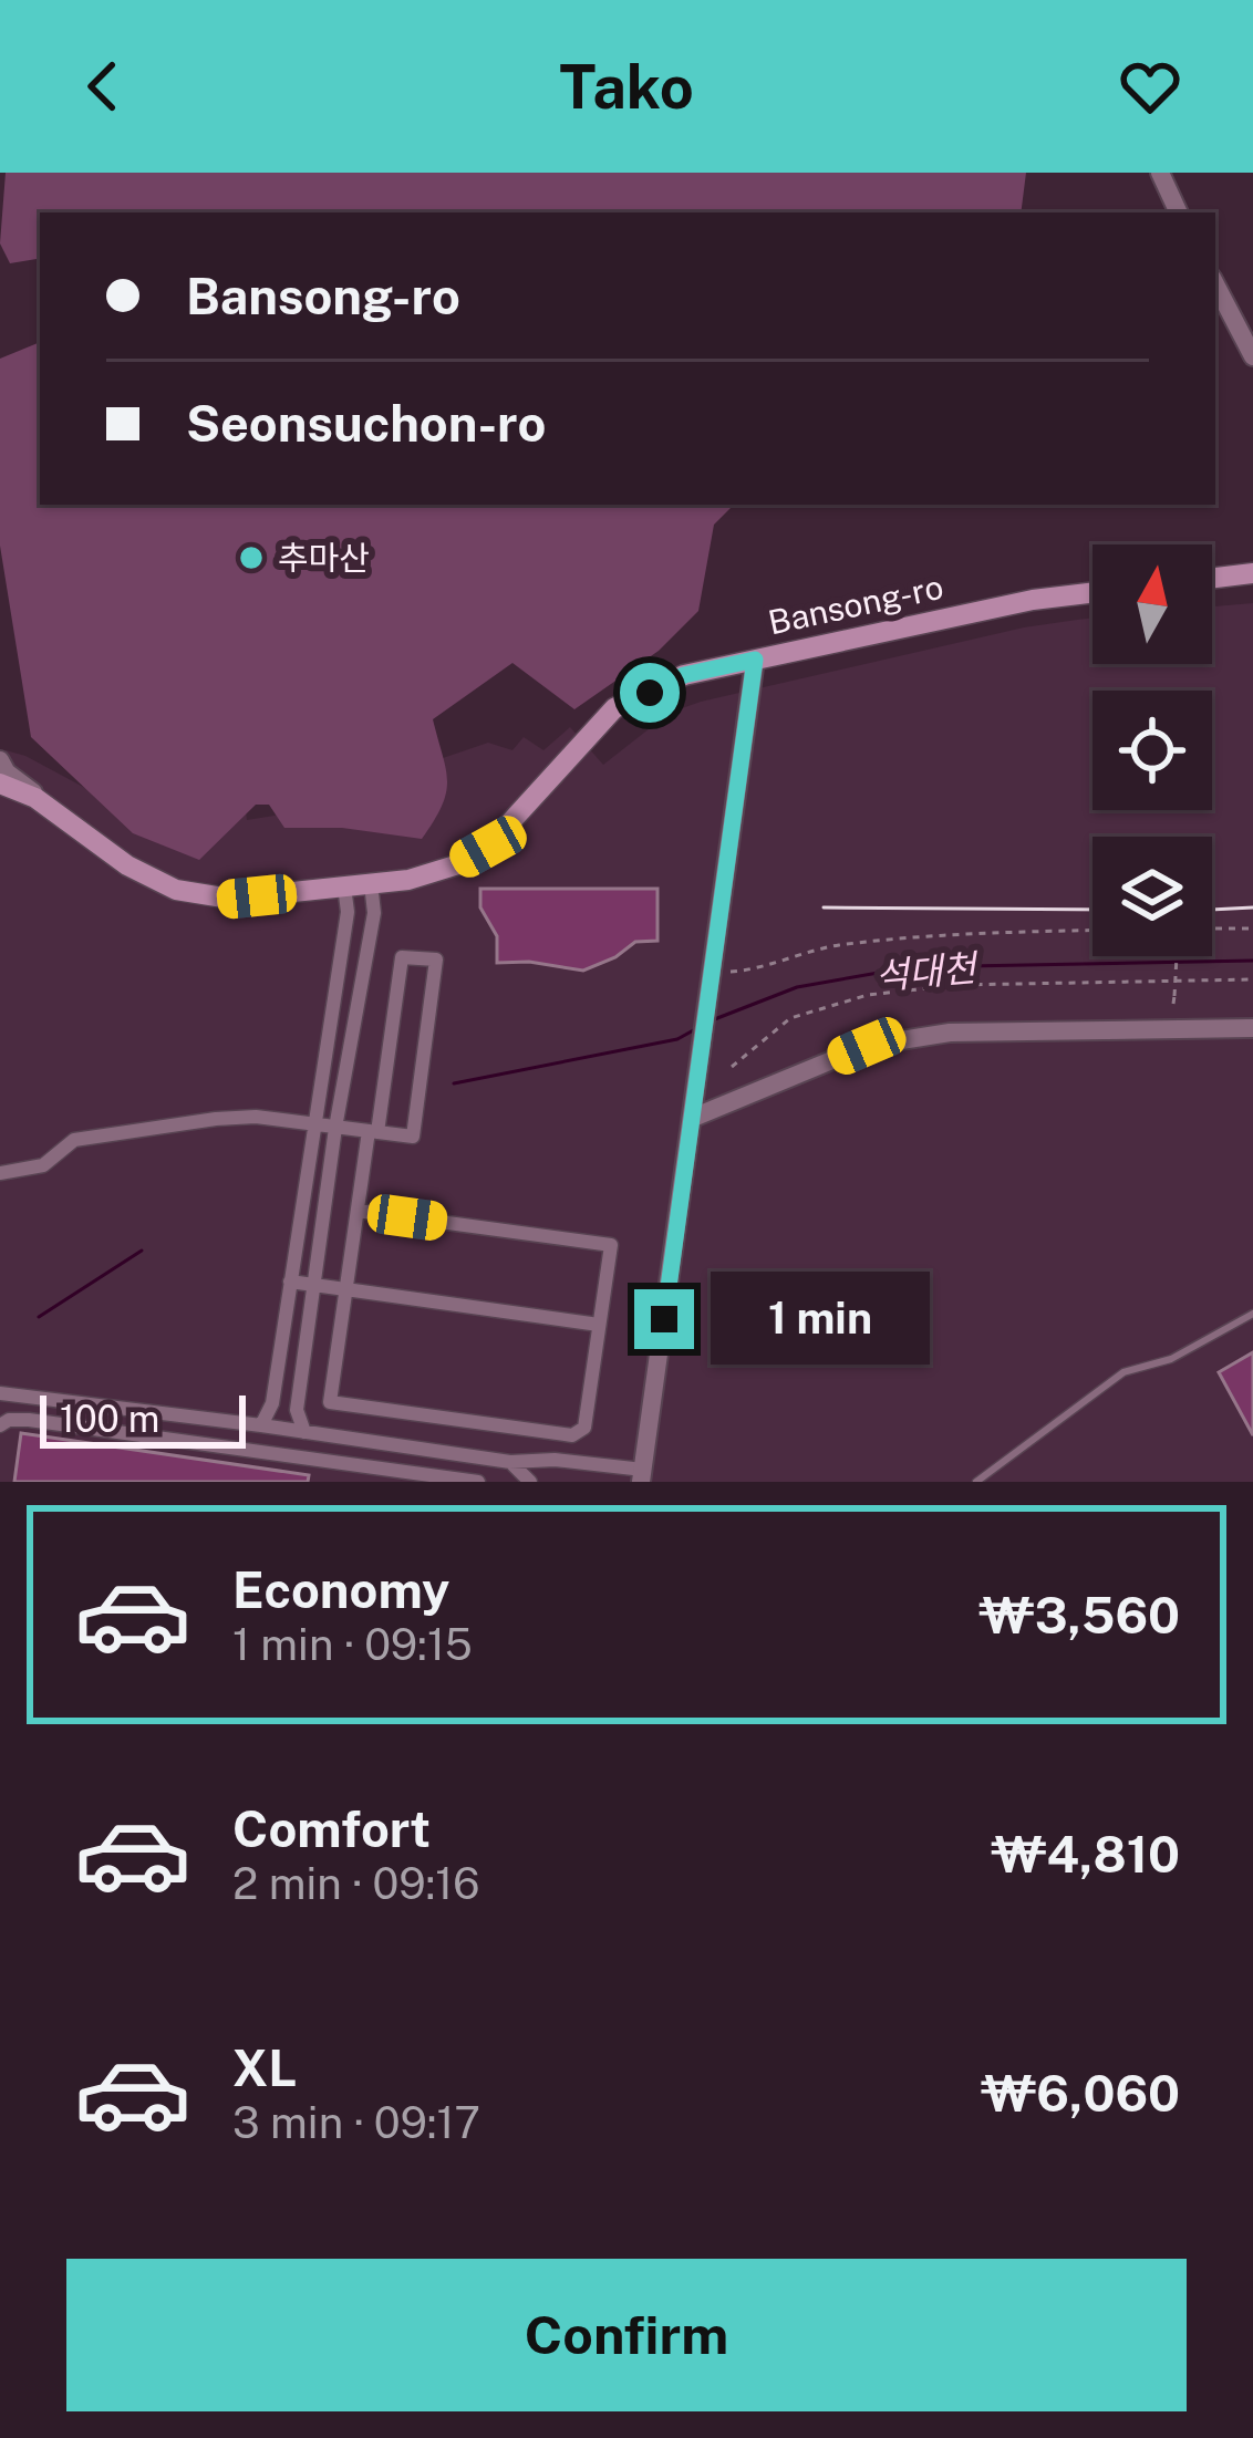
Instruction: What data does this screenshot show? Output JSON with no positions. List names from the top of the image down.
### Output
{
  "streets": {
    "main road": ["Bansong-ro"]
  },
  "water": ["석대천"],
  "places": ["추마산"],
  "scale_bar": "100 m",
  "north": "top",
  "page": {
    "header": "Tako",
    "banner": ["Bansong-ro", "Seonsuchon-ro"],
    "bubble": "1 min",
    "scale": "100 m",
    "list": [
      {
        "name": "Economy",
        "note": "1 min · 09:15",
        "value": "₩3,560"
      },
      {
        "name": "Comfort",
        "note": "2 min · 09:16",
        "value": "₩4,810"
      },
      {
        "name": "XL",
        "note": "3 min · 09:17",
        "value": "₩6,060"
      }
    ],
    "buttons": "Confirm"
  }
}
